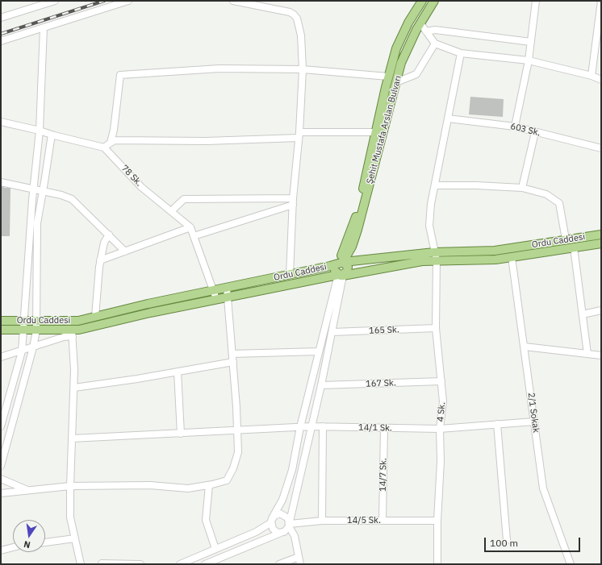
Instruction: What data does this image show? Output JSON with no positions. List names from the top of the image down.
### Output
{
  "streets": {
    "main road": ["Şehit Mustafa Arslan Bulvarı", "Ordu Caddesi"],
    "street": [
      "603 Sk.",
      "78 Sk.",
      "165 Sk.",
      "167 Sk.",
      "4 Sk.",
      "2/1 Sokak",
      "14/1 Sk.",
      "14/7 Sk.",
      "14/5 Sk."
    ]
  },
  "crossings": [
    ["Şehit Mustafa Arslan Bulvarı", "Ordu Caddesi"],
    ["603 Sk.", "4 Sk."],
    ["Ordu Caddesi", "4 Sk."],
    ["Ordu Caddesi", "2/1 Sokak"],
    ["165 Sk.", "4 Sk."],
    ["167 Sk.", "4 Sk."],
    ["4 Sk.", "14/1 Sk."],
    ["4 Sk.", "14/5 Sk."],
    ["2/1 Sokak", "14/1 Sk."],
    ["14/1 Sk.", "14/7 Sk."],
    ["14/7 Sk.", "14/5 Sk."]
  ],
  "scale_bar": "100 m",
  "north": "bottom"
}
